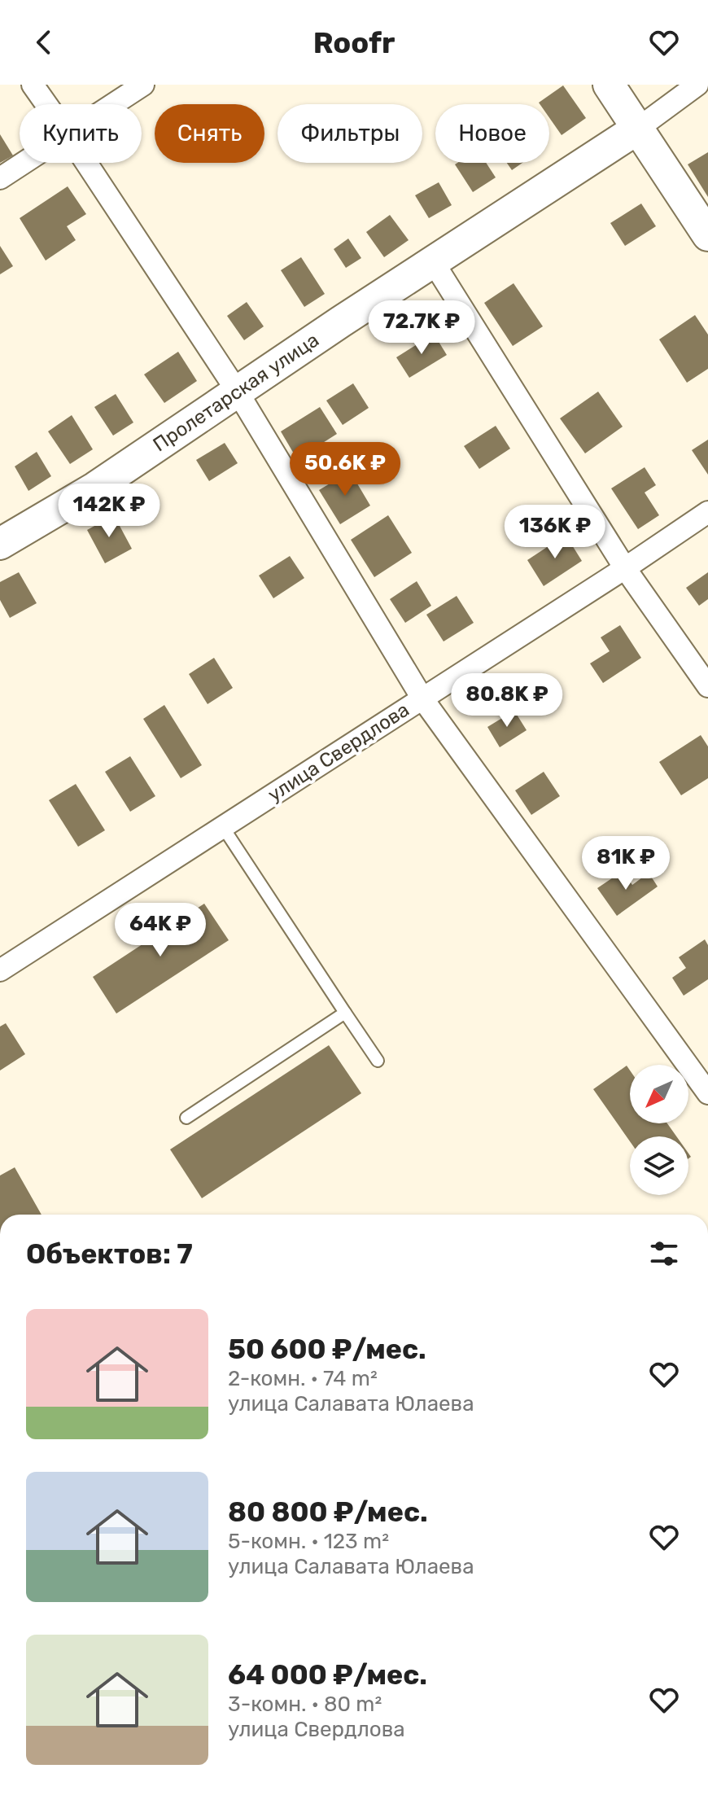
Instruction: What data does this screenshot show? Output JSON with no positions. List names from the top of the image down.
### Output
{
  "streets": {
    "street": ["Пролетарская улица", "улица Свердлова"]
  },
  "north": "bottom left",
  "page": {
    "header": "Roofr",
    "chip": [
      "Купить",
      "Снять",
      "Фильтры",
      "Новое"
    ],
    "price": [
      "72.7K ₽",
      "50.6K ₽",
      "142K ₽",
      "136K ₽",
      "80.8K ₽",
      "81K ₽",
      "64K ₽"
    ],
    "heading": "Объектов: 7",
    "list": [
      {
        "name": "50 600 ₽/мес.",
        "note": "2-комн. · 74 m² · улица Салавата Юлаева"
      },
      {
        "name": "80 800 ₽/мес.",
        "note": "5-комн. · 123 m² · улица Салавата Юлаева"
      },
      {
        "name": "64 000 ₽/мес.",
        "note": "3-комн. · 80 m² · улица Свердлова"
      }
    ]
  }
}
